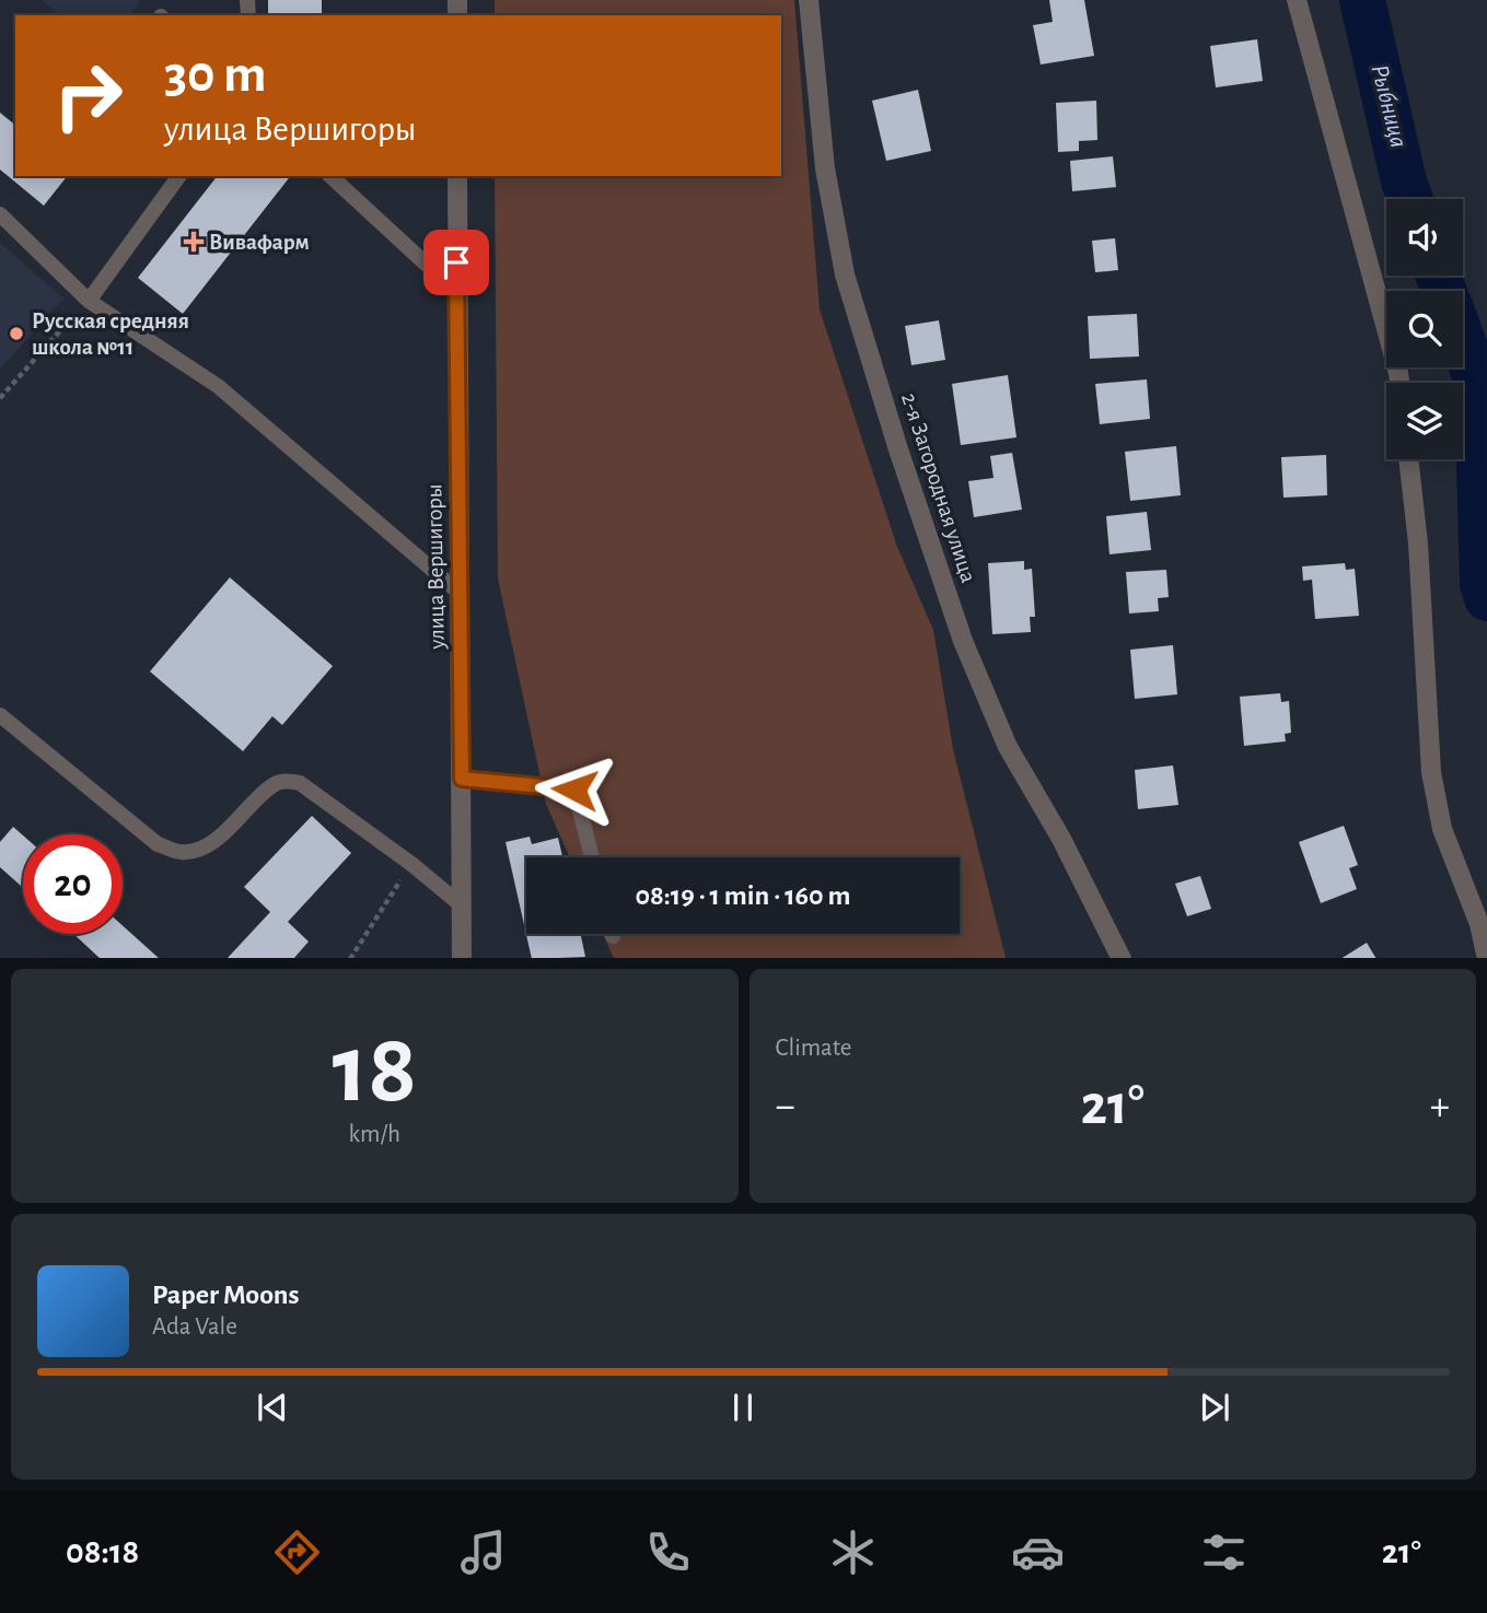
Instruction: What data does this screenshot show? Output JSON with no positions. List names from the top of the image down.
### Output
{
  "streets": {
    "street": ["2-я Загородная улица", "улица Вершигоры"]
  },
  "water": ["Рыбница"],
  "places": {
    "health": ["Вивафарм"],
    "other": ["Русская средняя школа №11"]
  },
  "page": {
    "turn": ["30 m", "улица Вершигоры"],
    "limit": "20",
    "trip": "08:19 · 1 min · 160 m",
    "tile": [
      ["18", "km/h"],
      "Climate"
    ],
    "heat": ["−", "21°", "+"],
    "song": ["Paper Moons", "Ada Vale"],
    "tabs": ["08:18", "21°"]
  }
}
